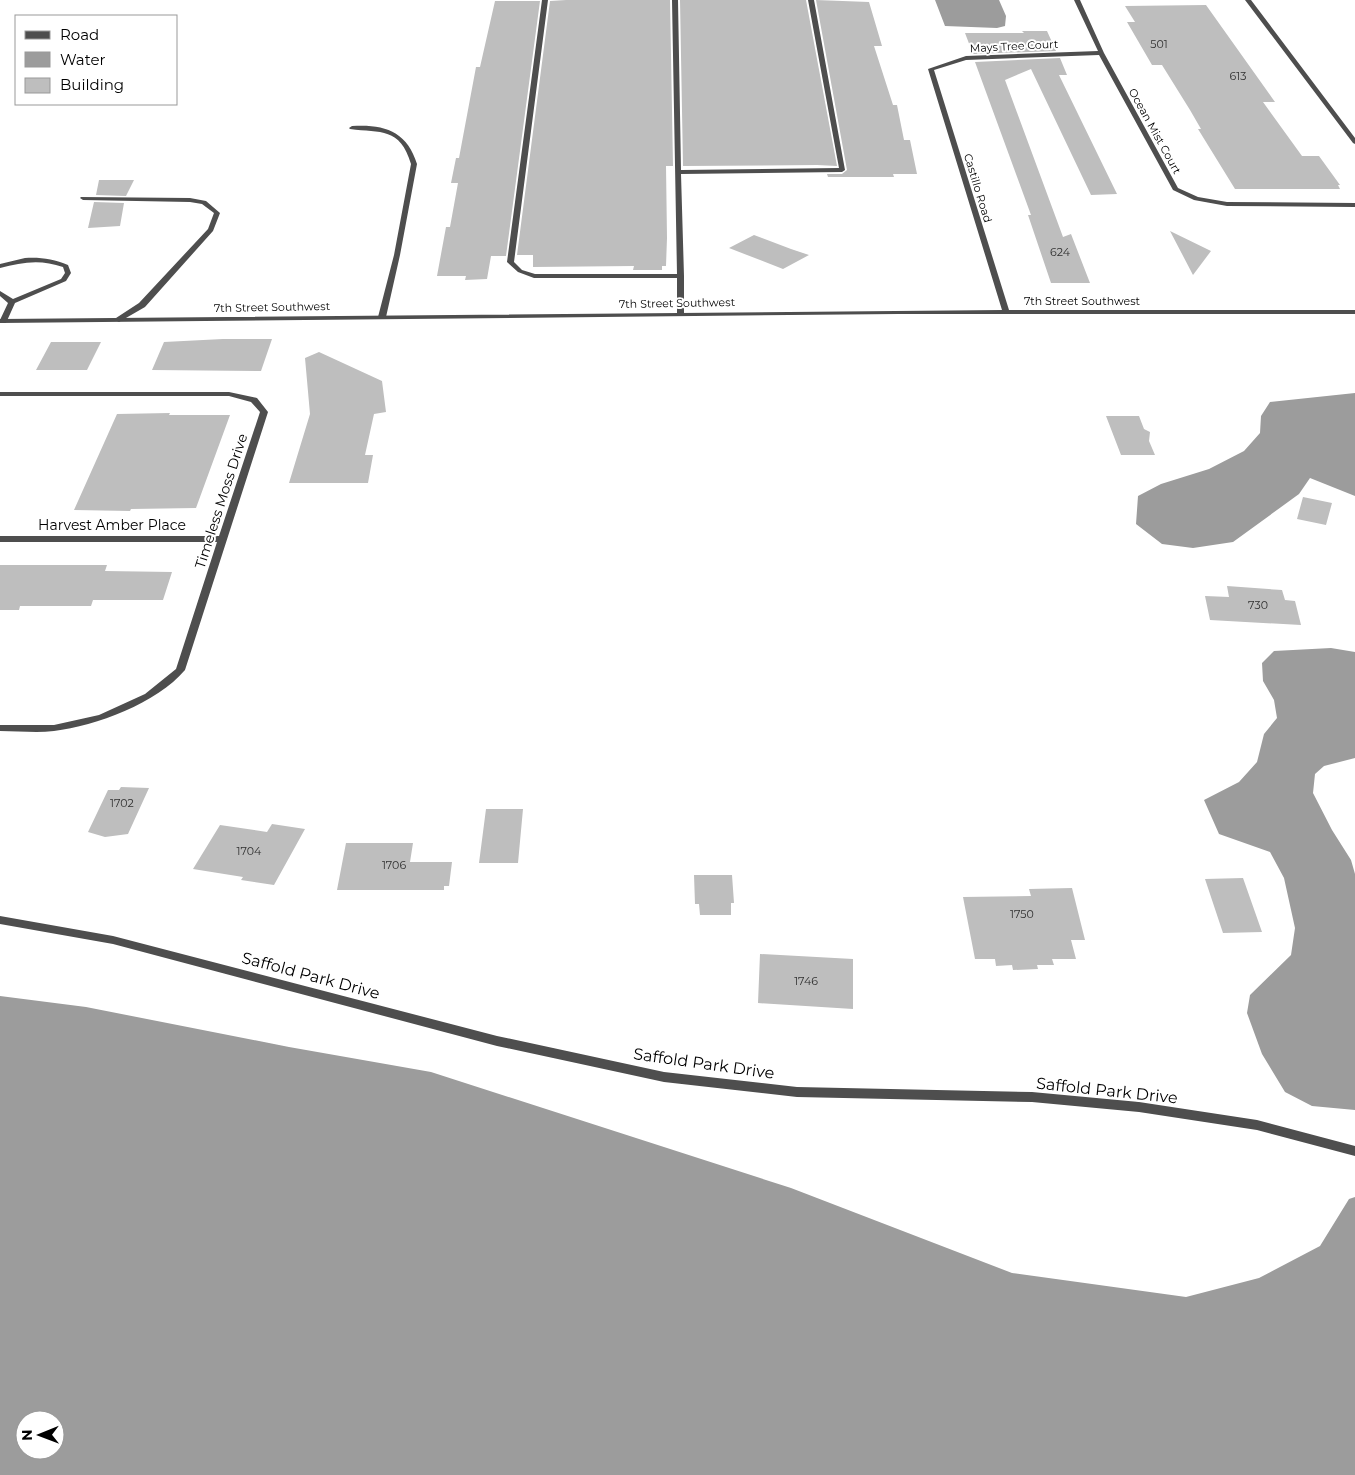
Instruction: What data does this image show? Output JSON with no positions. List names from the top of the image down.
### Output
{
  "streets": {
    "street": [
      "Mays Tree Court",
      "Ocean Mist Court",
      "Castillo Road",
      "7th Street Southwest",
      "Timeless Moss Drive",
      "Harvest Amber Place",
      "Saffold Park Drive"
    ]
  },
  "crossings": [
    ["Mays Tree Court", "Ocean Mist Court"],
    ["Mays Tree Court", "Castillo Road"],
    ["Castillo Road", "7th Street Southwest"],
    ["Timeless Moss Drive", "Harvest Amber Place"]
  ],
  "house_numbers": [
    "501",
    "613",
    "624",
    "730",
    "1702",
    "1704",
    "1706",
    "1750",
    "1746"
  ],
  "legend": ["Road", "Water", "Building"],
  "north": "left"
}
